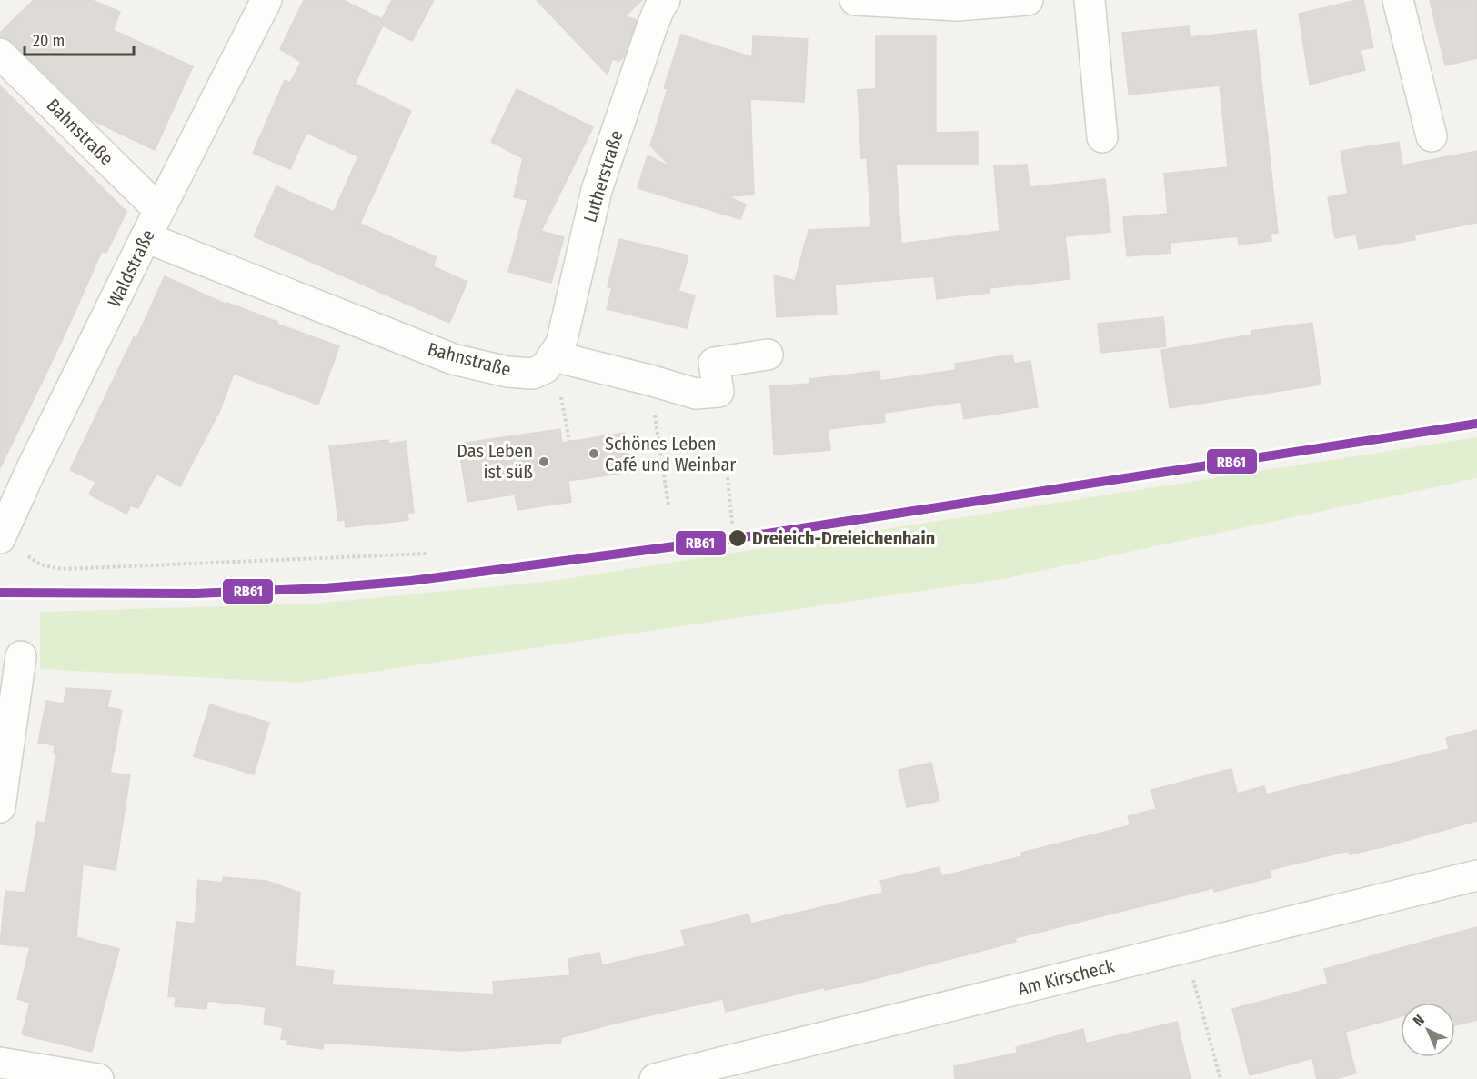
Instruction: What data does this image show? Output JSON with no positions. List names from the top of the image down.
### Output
{
  "streets": {
    "street": [
      "Bahnstraße",
      "Lutherstraße",
      "Waldstraße",
      "Am Kirscheck"
    ]
  },
  "crossings": [
    ["Bahnstraße", "Lutherstraße"],
    ["Bahnstraße", "Waldstraße"]
  ],
  "places": ["Schönes Leben Café und Weinbar", "Das Leben ist süß", "Dreieich-Dreieichenhain"],
  "lines": ["transit line RB61"],
  "scale_bar": "20 m",
  "north": "top left"
}
